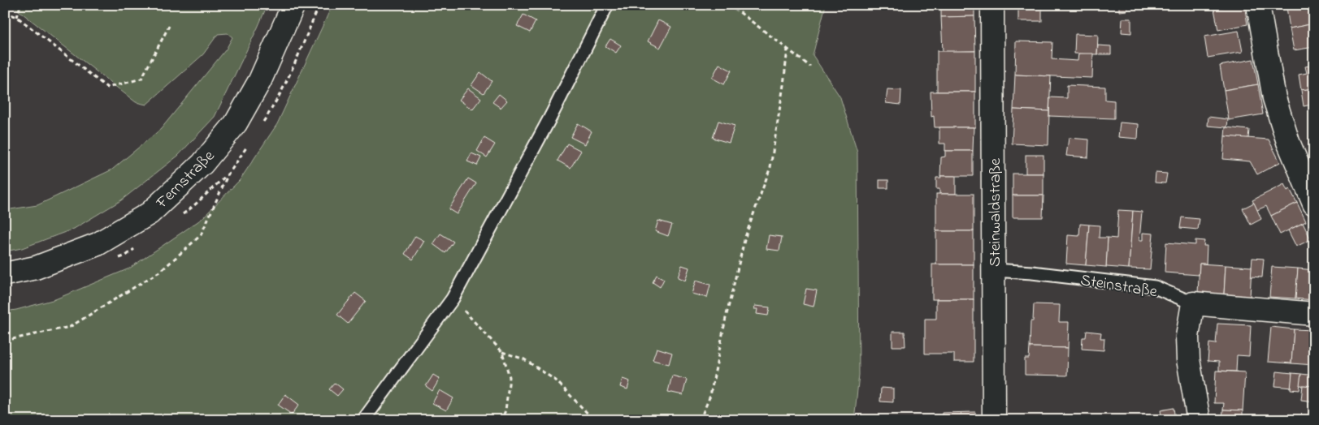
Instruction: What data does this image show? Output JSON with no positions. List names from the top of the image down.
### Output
{
  "streets": {
    "street": ["Fernstraße", "Steinwaldstraße", "Steinstraße"]
  },
  "crossings": [
    ["Steinwaldstraße", "Steinstraße"]
  ]
}
